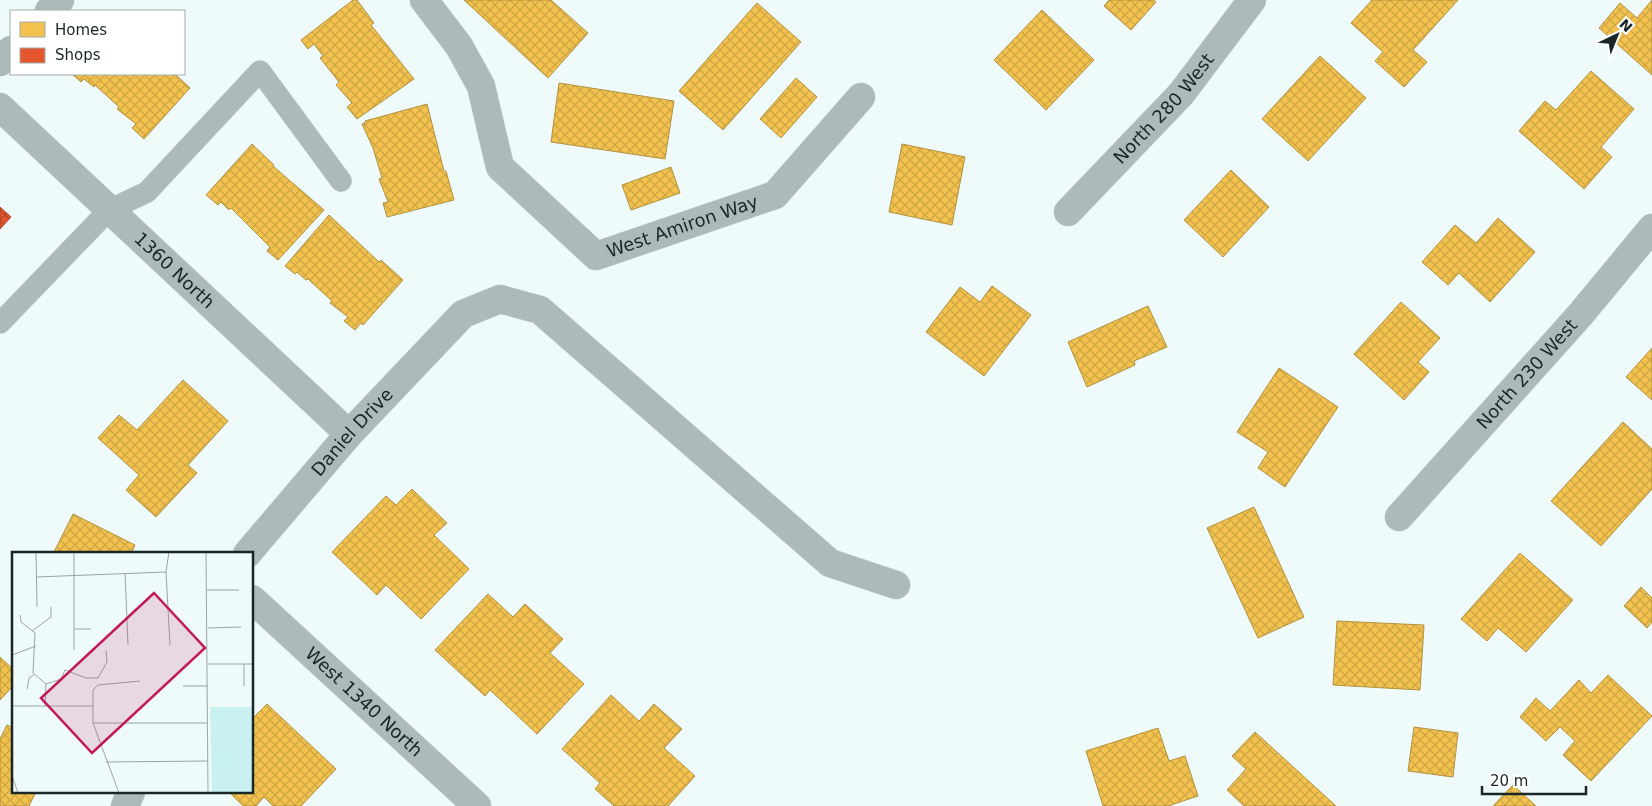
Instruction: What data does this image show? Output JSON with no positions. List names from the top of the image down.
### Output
{
  "streets": {
    "street": [
      "North 280 West",
      "West Amiron Way",
      "1360 North",
      "North 230 West",
      "Daniel Drive",
      "West 1340 North"
    ]
  },
  "crossings": [
    ["1360 North", "Daniel Drive"]
  ],
  "legend": ["Homes", "Shops"],
  "scale_bar": "20 m",
  "north": "top right"
}
